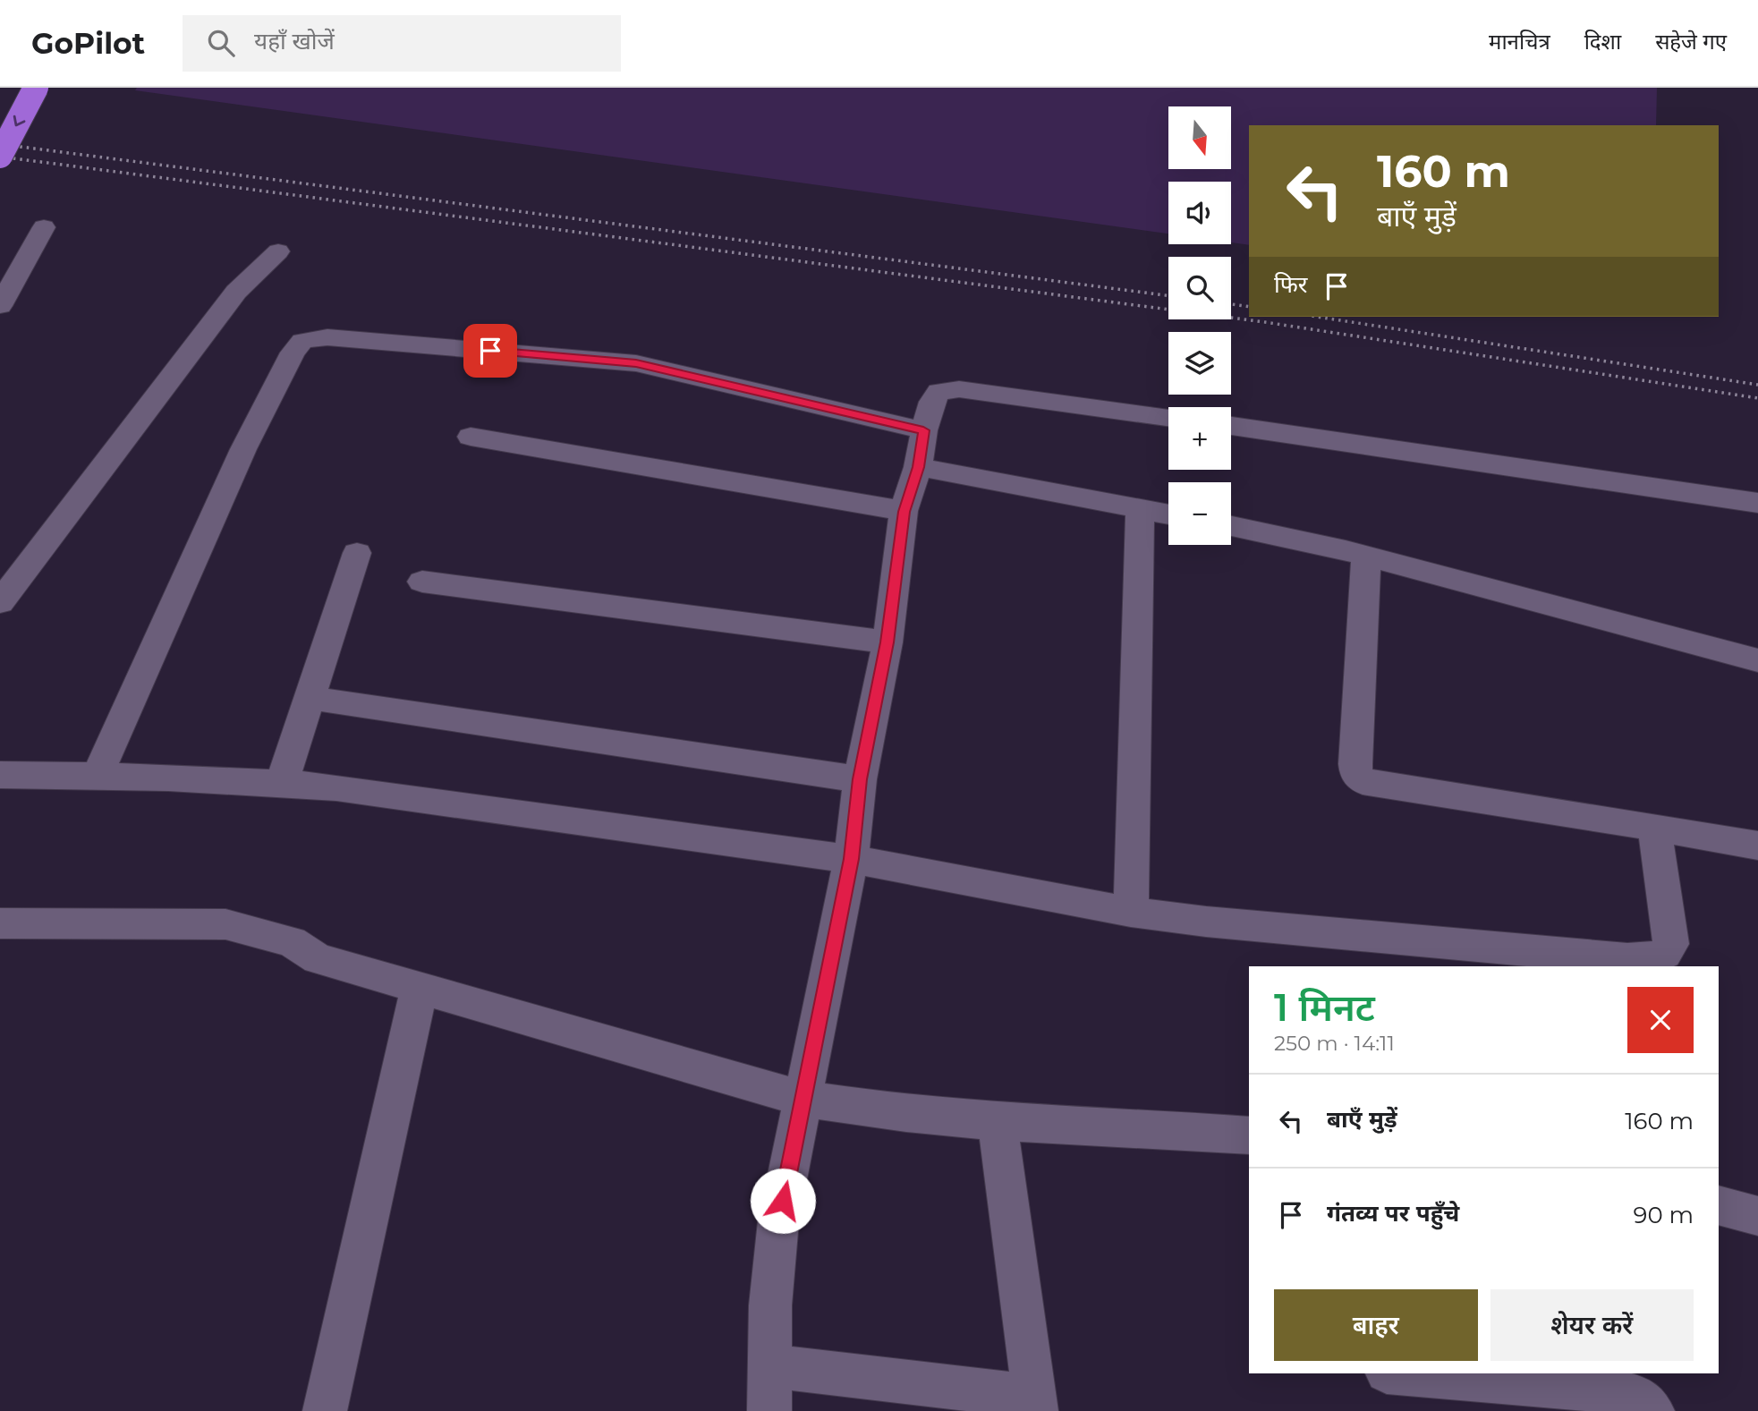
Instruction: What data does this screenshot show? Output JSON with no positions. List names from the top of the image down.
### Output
{
  "north": "bottom",
  "page": {
    "header": "GoPilot",
    "search": "यहाँ खोजें",
    "nav": ["मानचित्र", "दिशा", "सहेजे गए"],
    "map_buttons": ["+", "−"],
    "turn": ["160 m", "बाएँ मुड़ें"],
    "then": "फिर",
    "heading": ["1 मिनट", "250 m · 14:11"],
    "list": [
      {
        "name": "बाएँ मुड़ें",
        "value": "160 m"
      },
      {
        "name": "गंतव्य पर पहुँचे",
        "value": "90 m"
      }
    ],
    "buttons": ["बाहर", "शेयर करें"]
  }
}
